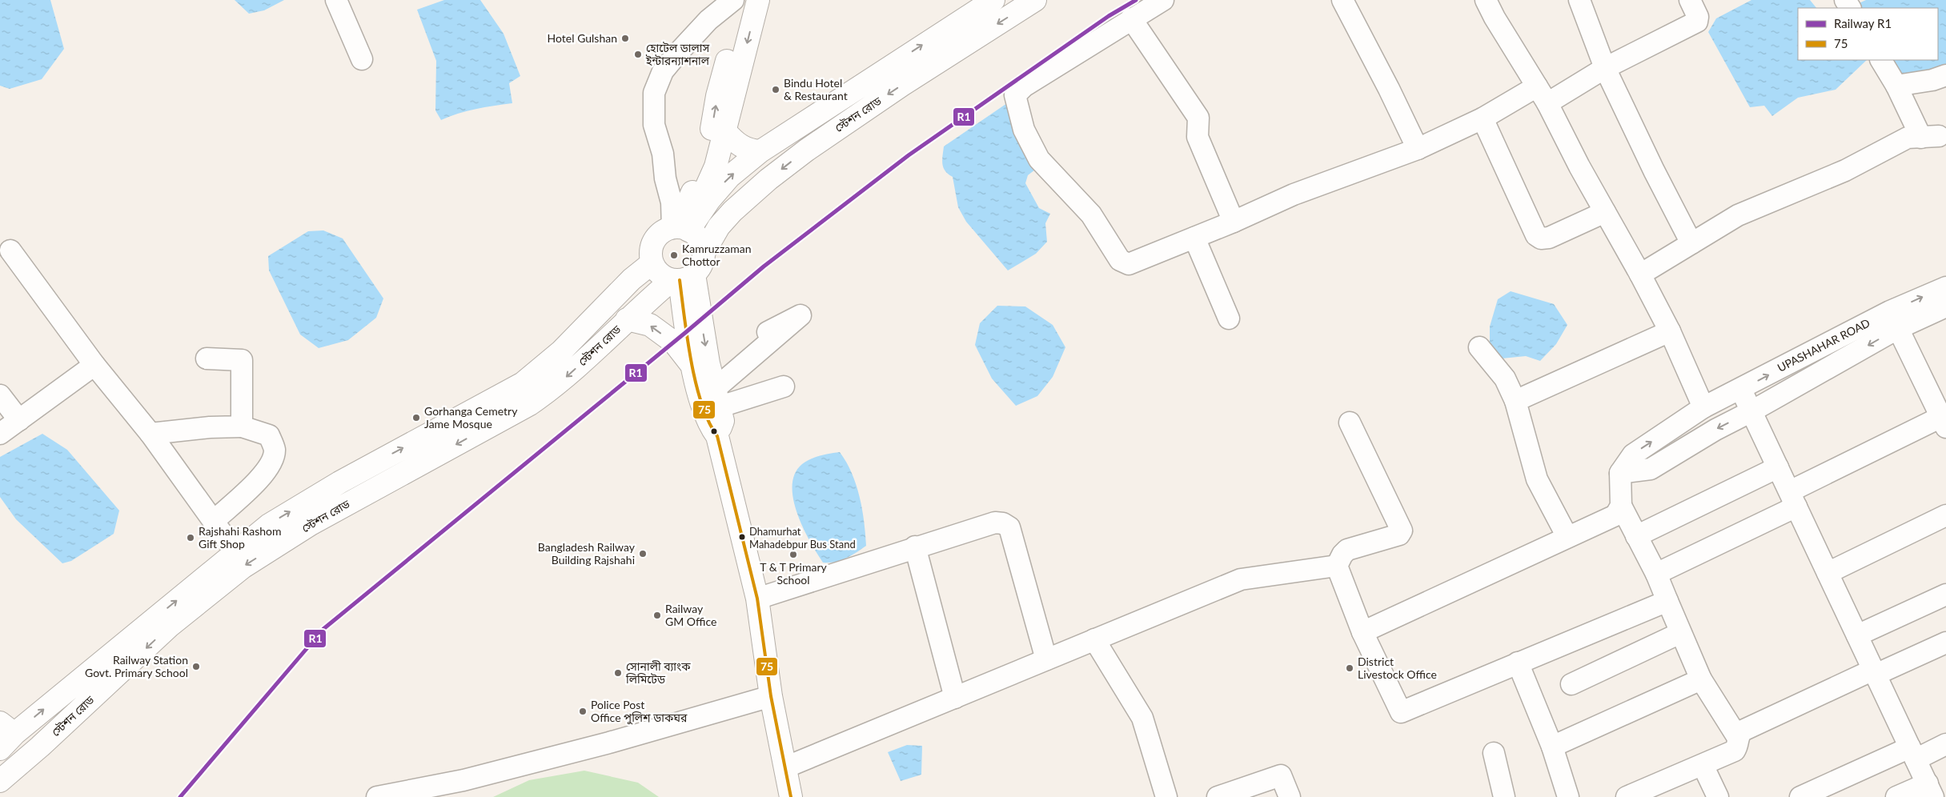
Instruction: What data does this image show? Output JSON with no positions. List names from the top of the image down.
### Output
{
  "streets": {
    "main road": ["স্টেশন রোড"],
    "street": ["UPASHAHAR ROAD"]
  },
  "places": [
    "Hotel Gulshan",
    "হোটেল ডালাস ইন্টারন্যাশনাল",
    "Bindu Hotel & Restaurant",
    "Kamruzzaman Chottor",
    "Gorhanga Cemetry Jame Mosque",
    "Dhamurhat Mahadebpur Bus Stand",
    "Rajshahi Rashom Gift Shop",
    "Bangladesh Railway Building Rajshahi",
    "T & T Primary School",
    "Railway GM Office",
    "Railway Station Govt. Primary School",
    "District Livestock Office",
    "সোনালী ব্যাংক লিমিটেড",
    "Police Post Office পুলিশ ডাকঘর"
  ],
  "lines": ["rail line R1", "transit line 75"],
  "legend": ["Railway R1", "75"]
}
